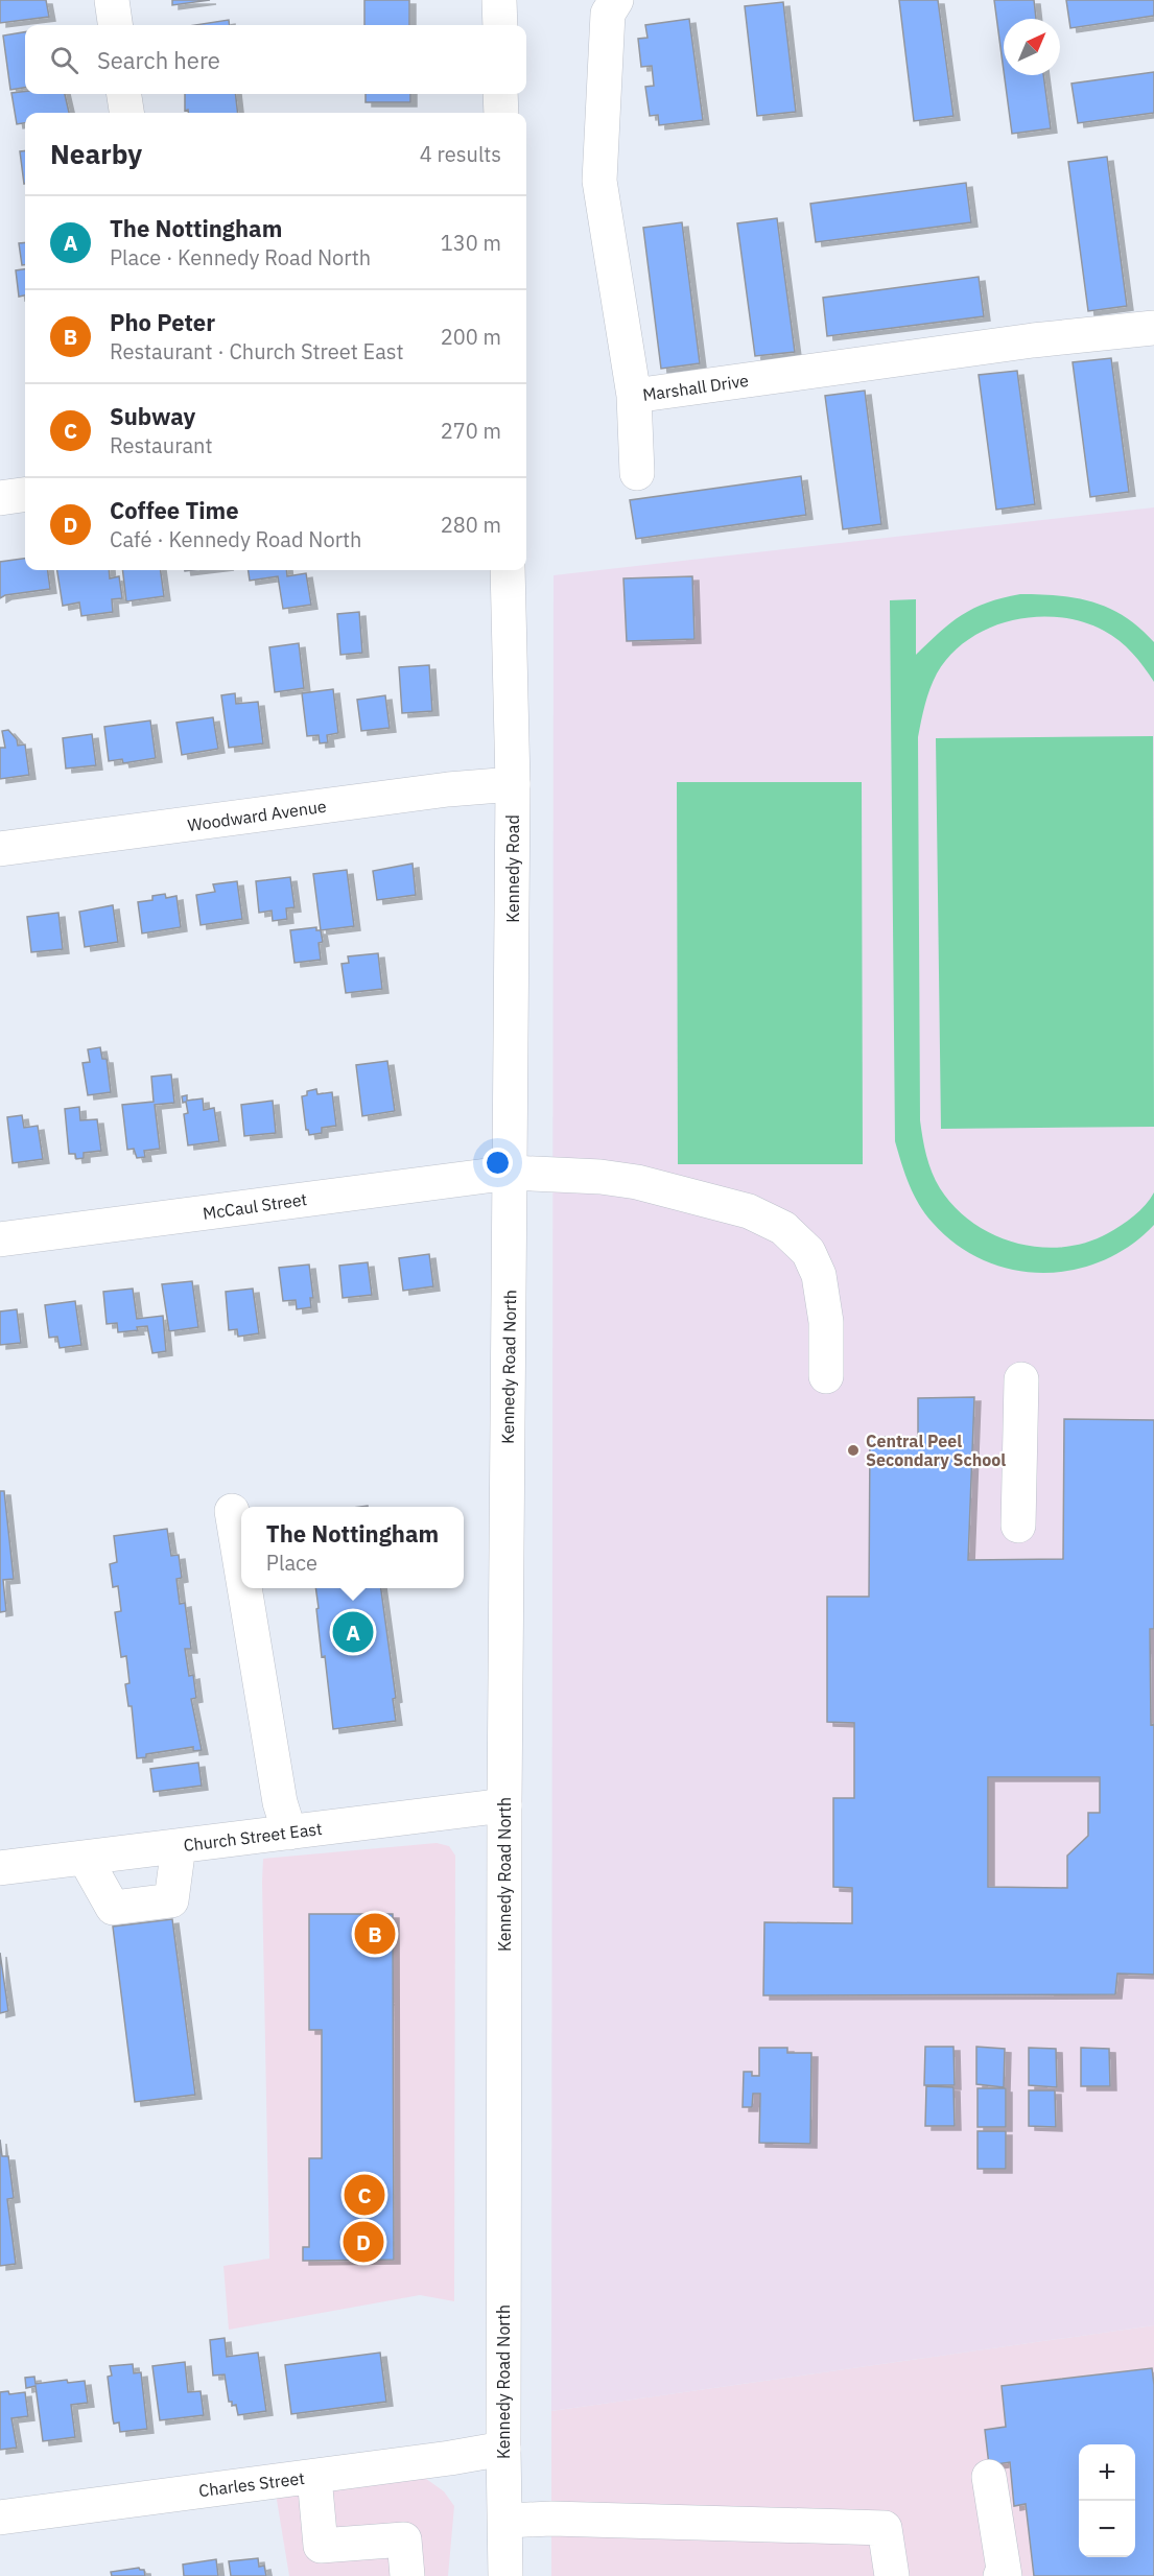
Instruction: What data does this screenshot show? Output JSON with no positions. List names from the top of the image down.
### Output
{
  "streets": {
    "street": [
      "Marshall Drive",
      "Woodward Avenue",
      "Kennedy Road",
      "McCaul Street",
      "Kennedy Road North",
      "Church Street East",
      "Charles Street"
    ]
  },
  "crossings": [
    ["Woodward Avenue", "Kennedy Road"],
    ["Kennedy Road", "McCaul Street"],
    ["Kennedy Road", "Kennedy Road North"],
    ["McCaul Street", "Kennedy Road North"],
    ["Kennedy Road North", "Church Street East"],
    ["Kennedy Road North", "Charles Street"]
  ],
  "places": ["Central Peel Secondary School"],
  "north": "top right",
  "page": {
    "search": "Search here",
    "heading": ["Nearby", "4 results"],
    "list": [
      {
        "mark": "A",
        "name": "The Nottingham",
        "note": "Place · Kennedy Road North",
        "value": "130 m"
      },
      {
        "mark": "B",
        "name": "Pho Peter",
        "note": "Restaurant · Church Street East",
        "value": "200 m"
      },
      {
        "mark": "C",
        "name": "Subway",
        "note": "Restaurant",
        "value": "270 m"
      },
      {
        "mark": "D",
        "name": "Coffee Time",
        "note": "Café · Kennedy Road North",
        "value": "280 m"
      }
    ],
    "popup": ["The Nottingham", "Place"],
    "pins": [
      "A",
      "B",
      "C",
      "D"
    ],
    "map_buttons": ["+", "−"]
  }
}
